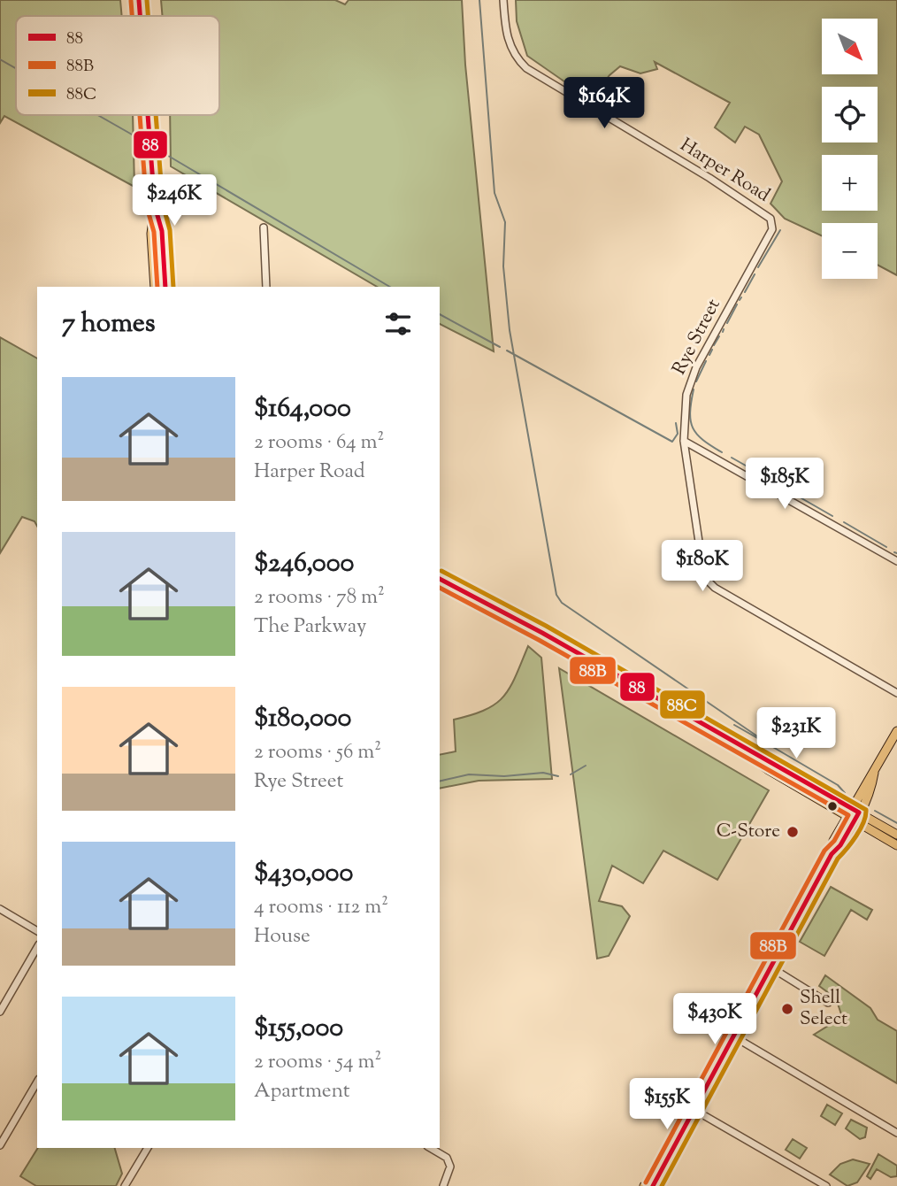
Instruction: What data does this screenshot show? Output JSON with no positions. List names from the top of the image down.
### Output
{
  "streets": {
    "street": ["Harper Road", "Rye Street"]
  },
  "crossings": [
    ["Harper Road", "Rye Street"]
  ],
  "places": ["C-Store", "Shell Select"],
  "lines": ["transit line 88", "transit line 88C", "transit line 88B"],
  "legend": ["88", "88B", "88C"],
  "north": "bottom right",
  "page": {
    "map_buttons": ["+", "−"],
    "price": [
      "$164K",
      "$246K",
      "$185K",
      "$180K",
      "$231K",
      "$430K",
      "$155K"
    ],
    "heading": "7 homes",
    "list": [
      {
        "name": "$164,000",
        "note": "2 rooms · 64 m² · Harper Road"
      },
      {
        "name": "$246,000",
        "note": "2 rooms · 78 m² · The Parkway"
      },
      {
        "name": "$180,000",
        "note": "2 rooms · 56 m² · Rye Street"
      },
      {
        "name": "$430,000",
        "note": "4 rooms · 112 m² · House"
      },
      {
        "name": "$155,000",
        "note": "2 rooms · 54 m² · Apartment"
      }
    ]
  }
}
